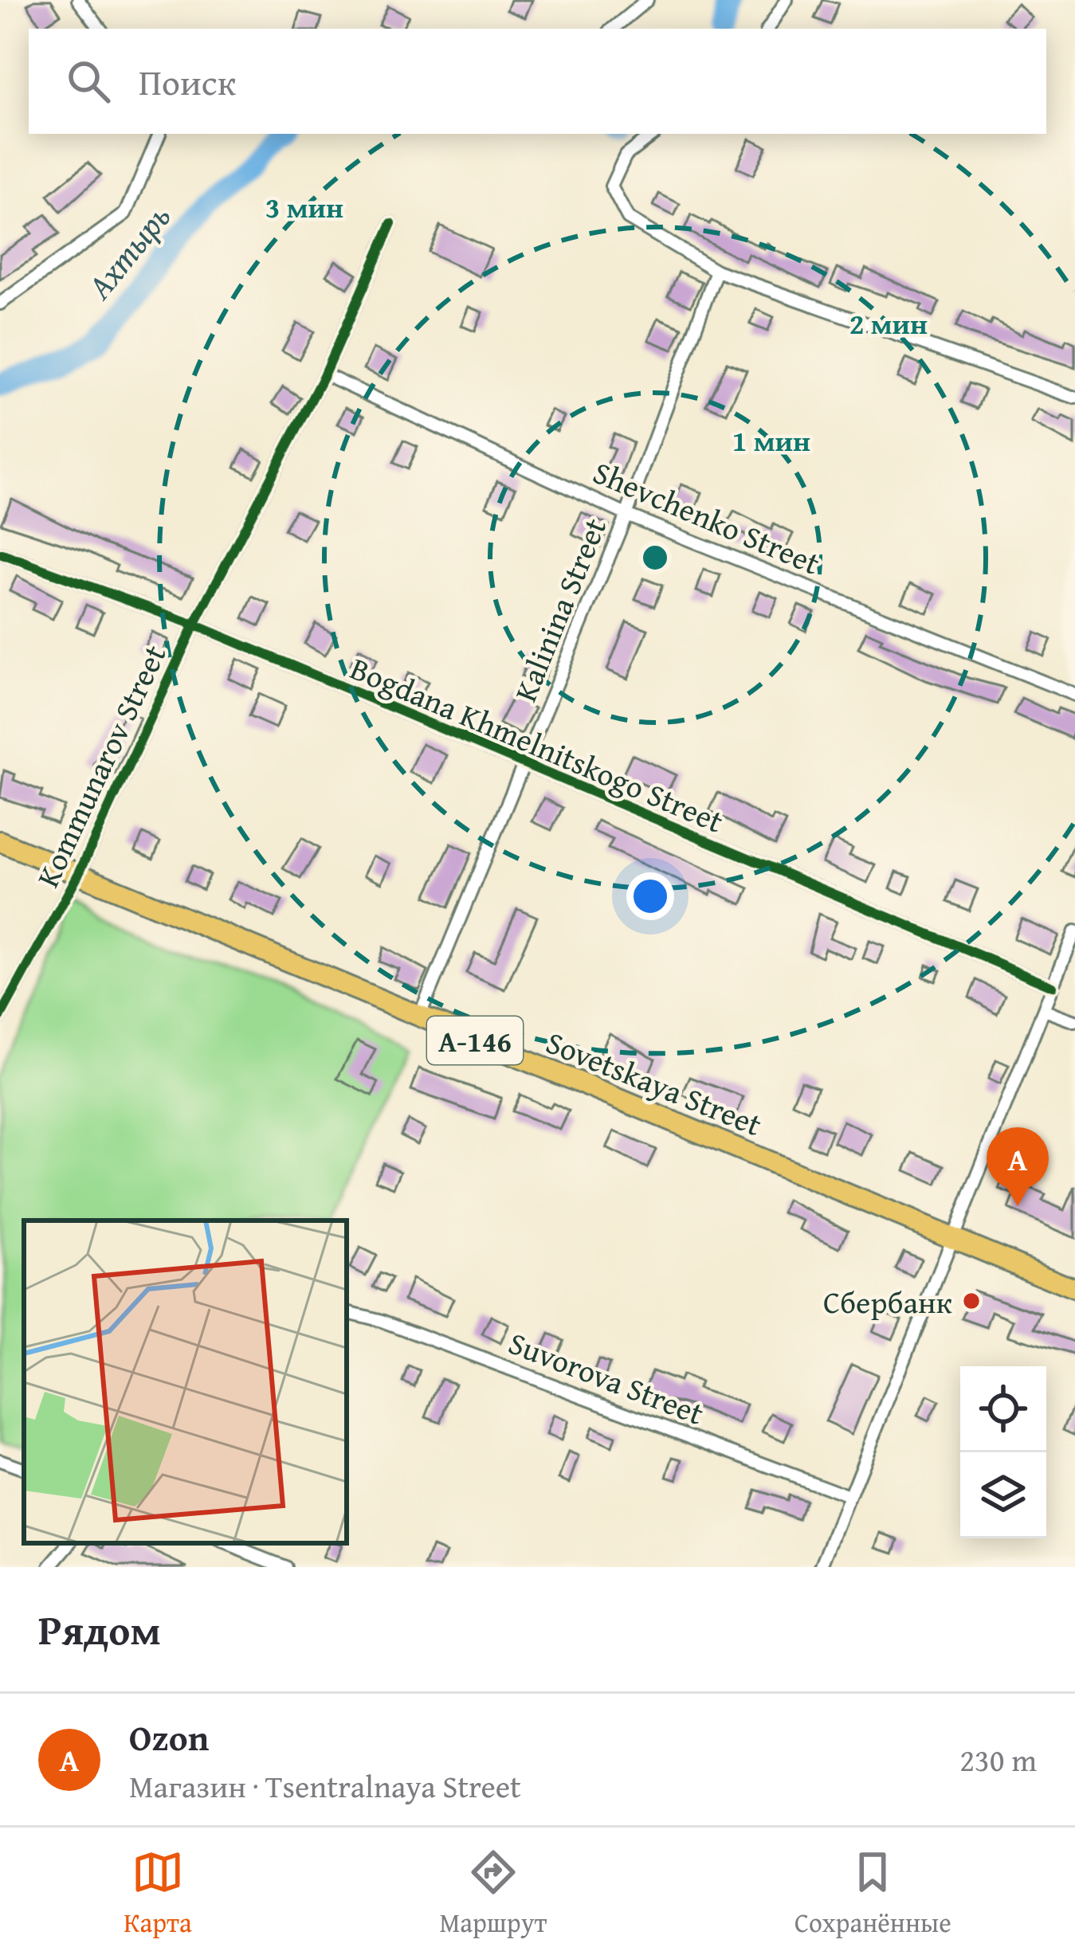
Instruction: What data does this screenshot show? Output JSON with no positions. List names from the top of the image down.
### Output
{
  "streets": {
    "highway": ["А-146", "Sovetskaya Street"],
    "street": [
      "Shevchenko Street",
      "Kalinina Street",
      "Bogdana Khmelnitskogo Street",
      "Kommunarov Street",
      "Suvorova Street"
    ]
  },
  "crossings": [
    ["Shevchenko Street", "Kalinina Street"],
    ["Shevchenko Street", "Kommunarov Street"],
    ["Kalinina Street", "Bogdana Khmelnitskogo Street"],
    ["Kalinina Street", "Sovetskaya Street"],
    ["Bogdana Khmelnitskogo Street", "Kommunarov Street"],
    ["Kommunarov Street", "Sovetskaya Street"]
  ],
  "water": ["Ахтырь"],
  "places": ["Сбербанк"],
  "page": {
    "search": "Поиск",
    "pins": "A",
    "heading": "Рядом",
    "list": [
      {
        "mark": "A",
        "name": "Ozon",
        "note": "Магазин · Tsentralnaya Street",
        "value": "230 m"
      }
    ],
    "nav": ["Карта", "Маршрут", "Сохранённые"]
  },
  "rings": ["3 мин", "2 мин", "1 мин"]
}
